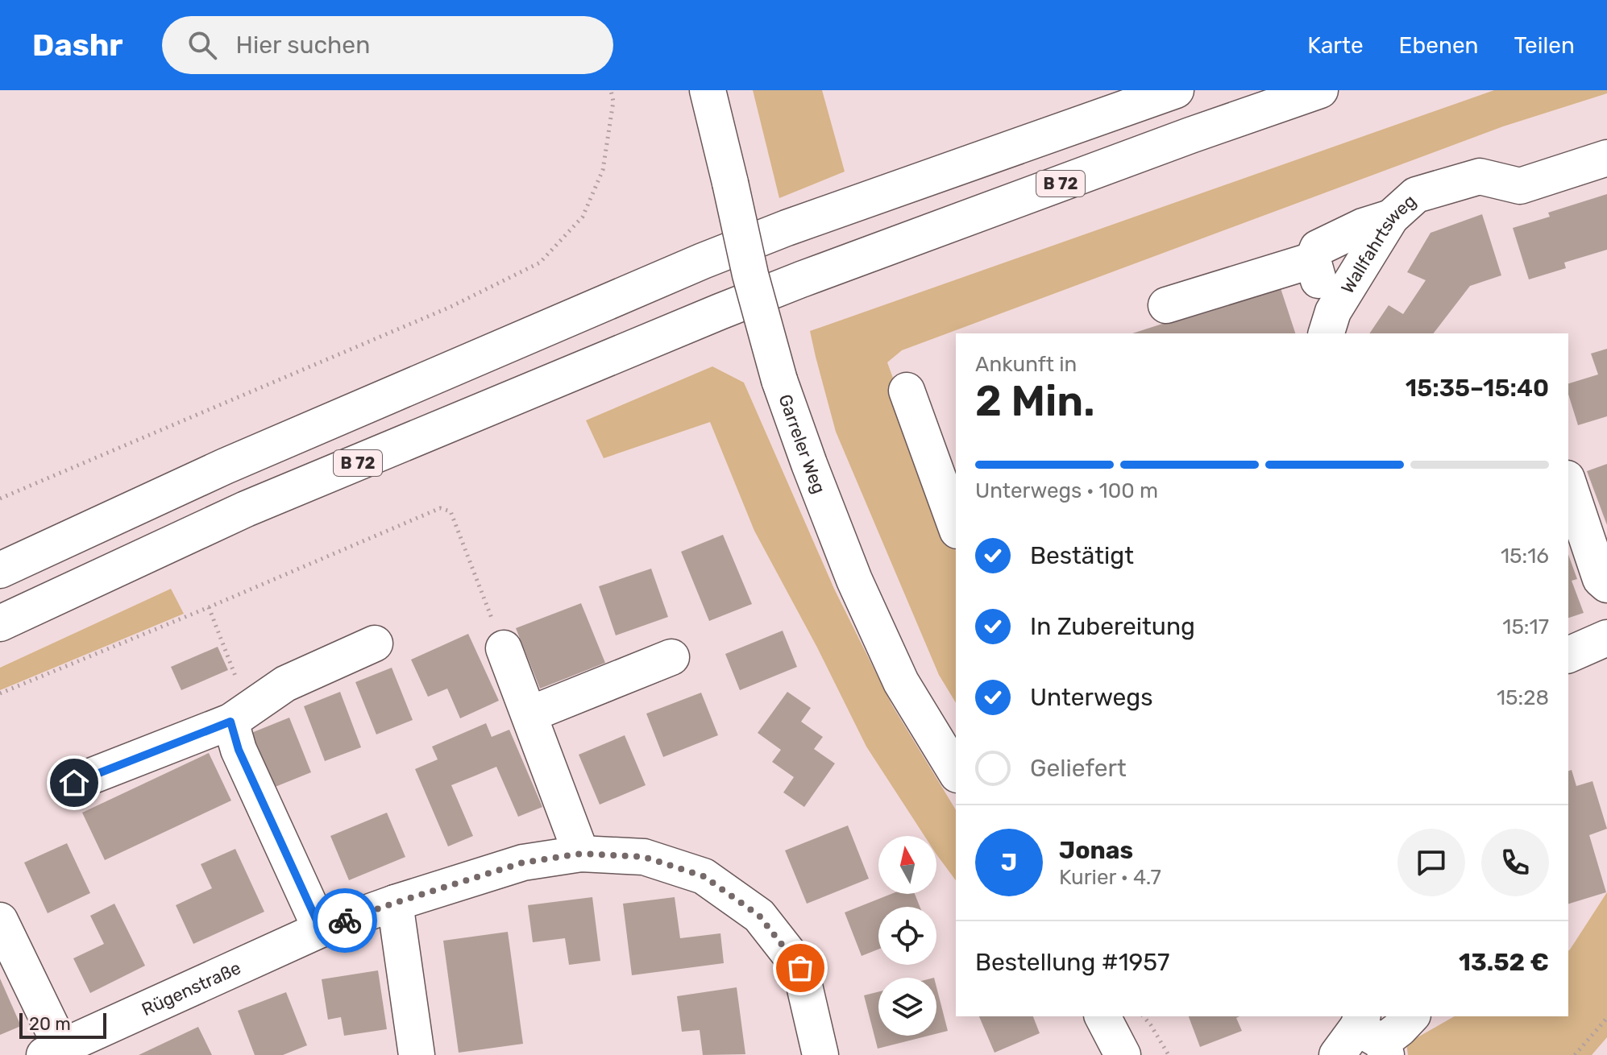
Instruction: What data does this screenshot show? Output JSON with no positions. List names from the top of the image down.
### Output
{
  "streets": {
    "main road": [
      "B 72",
      "Wallfahrtsweg",
      "Garreler Weg",
      "Rügenstraße"
    ]
  },
  "scale_bar": "20 m",
  "north": "top",
  "page": {
    "header": "Dashr",
    "search": "Hier suchen",
    "nav": ["Karte", "Ebenen", "Teilen"],
    "heading": ["2 Min.", "Ankunft in", "15:35–15:40"],
    "panel": [
      "Jonas",
      "Kurier · 4.7",
      "Bestellung #1957",
      "13.52 €"
    ],
    "bar": "Unterwegs · 100 m",
    "list": [
      ["Bestätigt", "15:16"],
      ["In Zubereitung", "15:17"],
      ["Unterwegs", "15:28"],
      "Geliefert"
    ],
    "round": "J",
    "scale": "20 m"
  }
}
